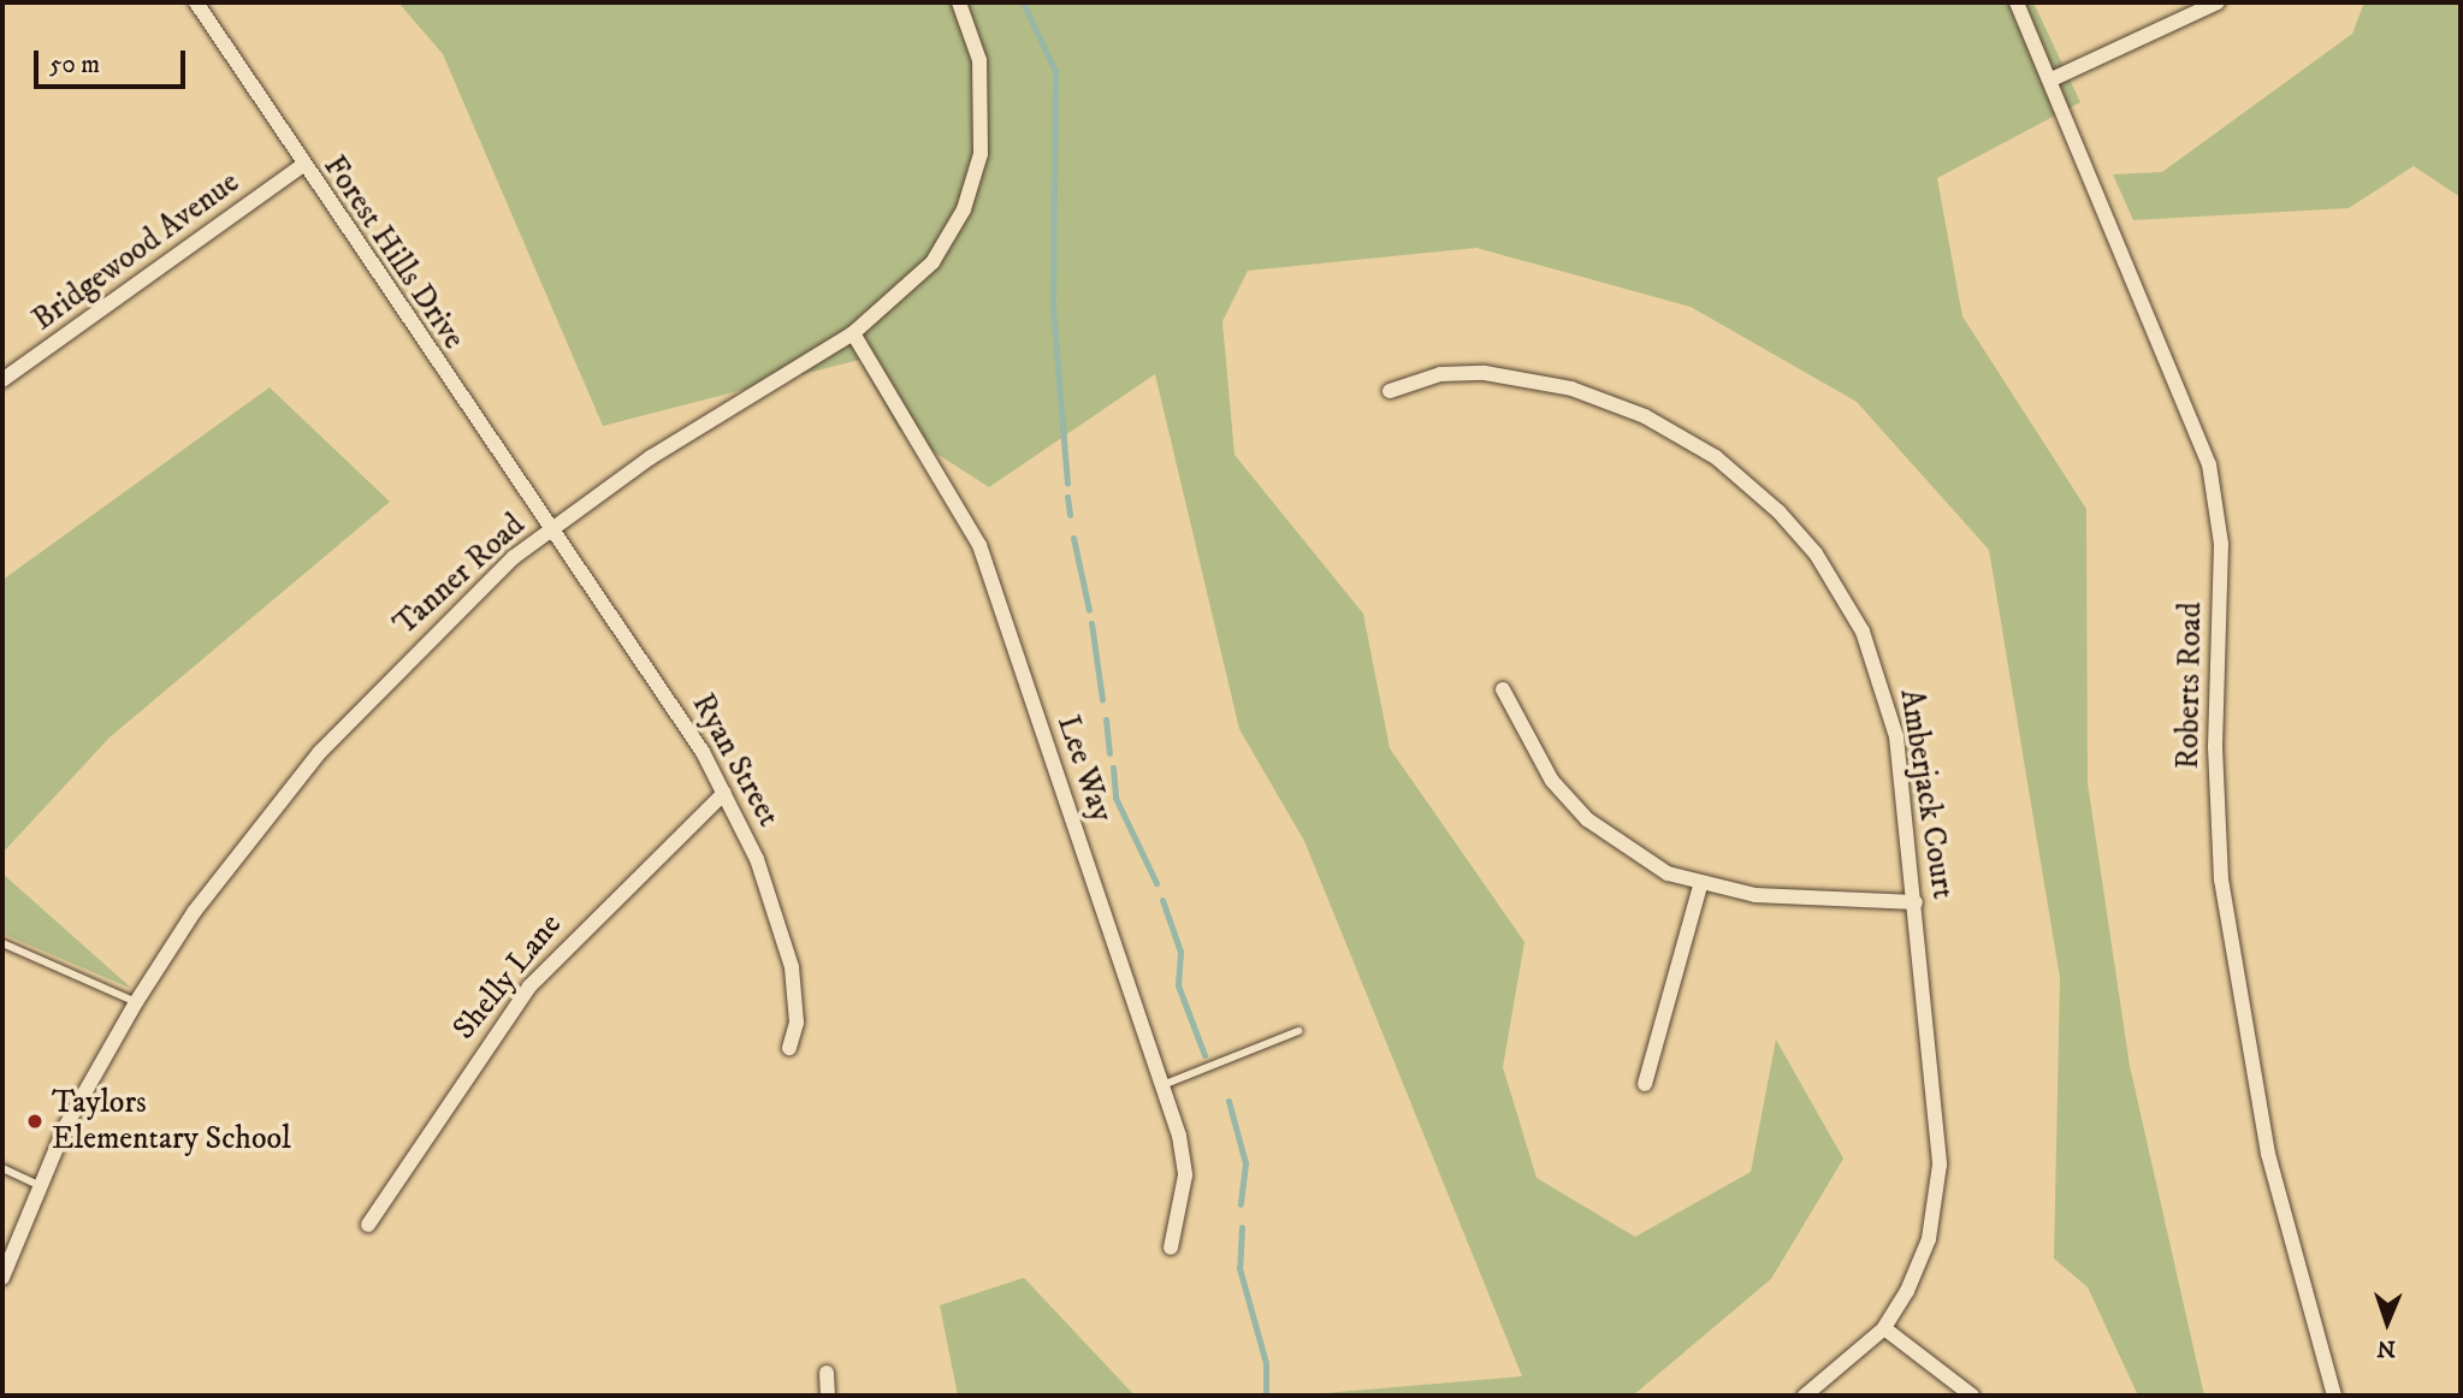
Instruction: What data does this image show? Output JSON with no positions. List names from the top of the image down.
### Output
{
  "streets": {
    "street": [
      "Bridgewood Avenue",
      "Forest Hills Drive",
      "Tanner Road",
      "Roberts Road",
      "Ryan Street",
      "Lee Way",
      "Amberjack Court",
      "Shelly Lane"
    ]
  },
  "crossings": [
    ["Bridgewood Avenue", "Forest Hills Drive"],
    ["Forest Hills Drive", "Tanner Road"],
    ["Forest Hills Drive", "Ryan Street"],
    ["Tanner Road", "Ryan Street"],
    ["Tanner Road", "Lee Way"],
    ["Ryan Street", "Shelly Lane"]
  ],
  "places": ["Taylors Elementary School"],
  "scale_bar": "50 m",
  "north": "bottom"
}
